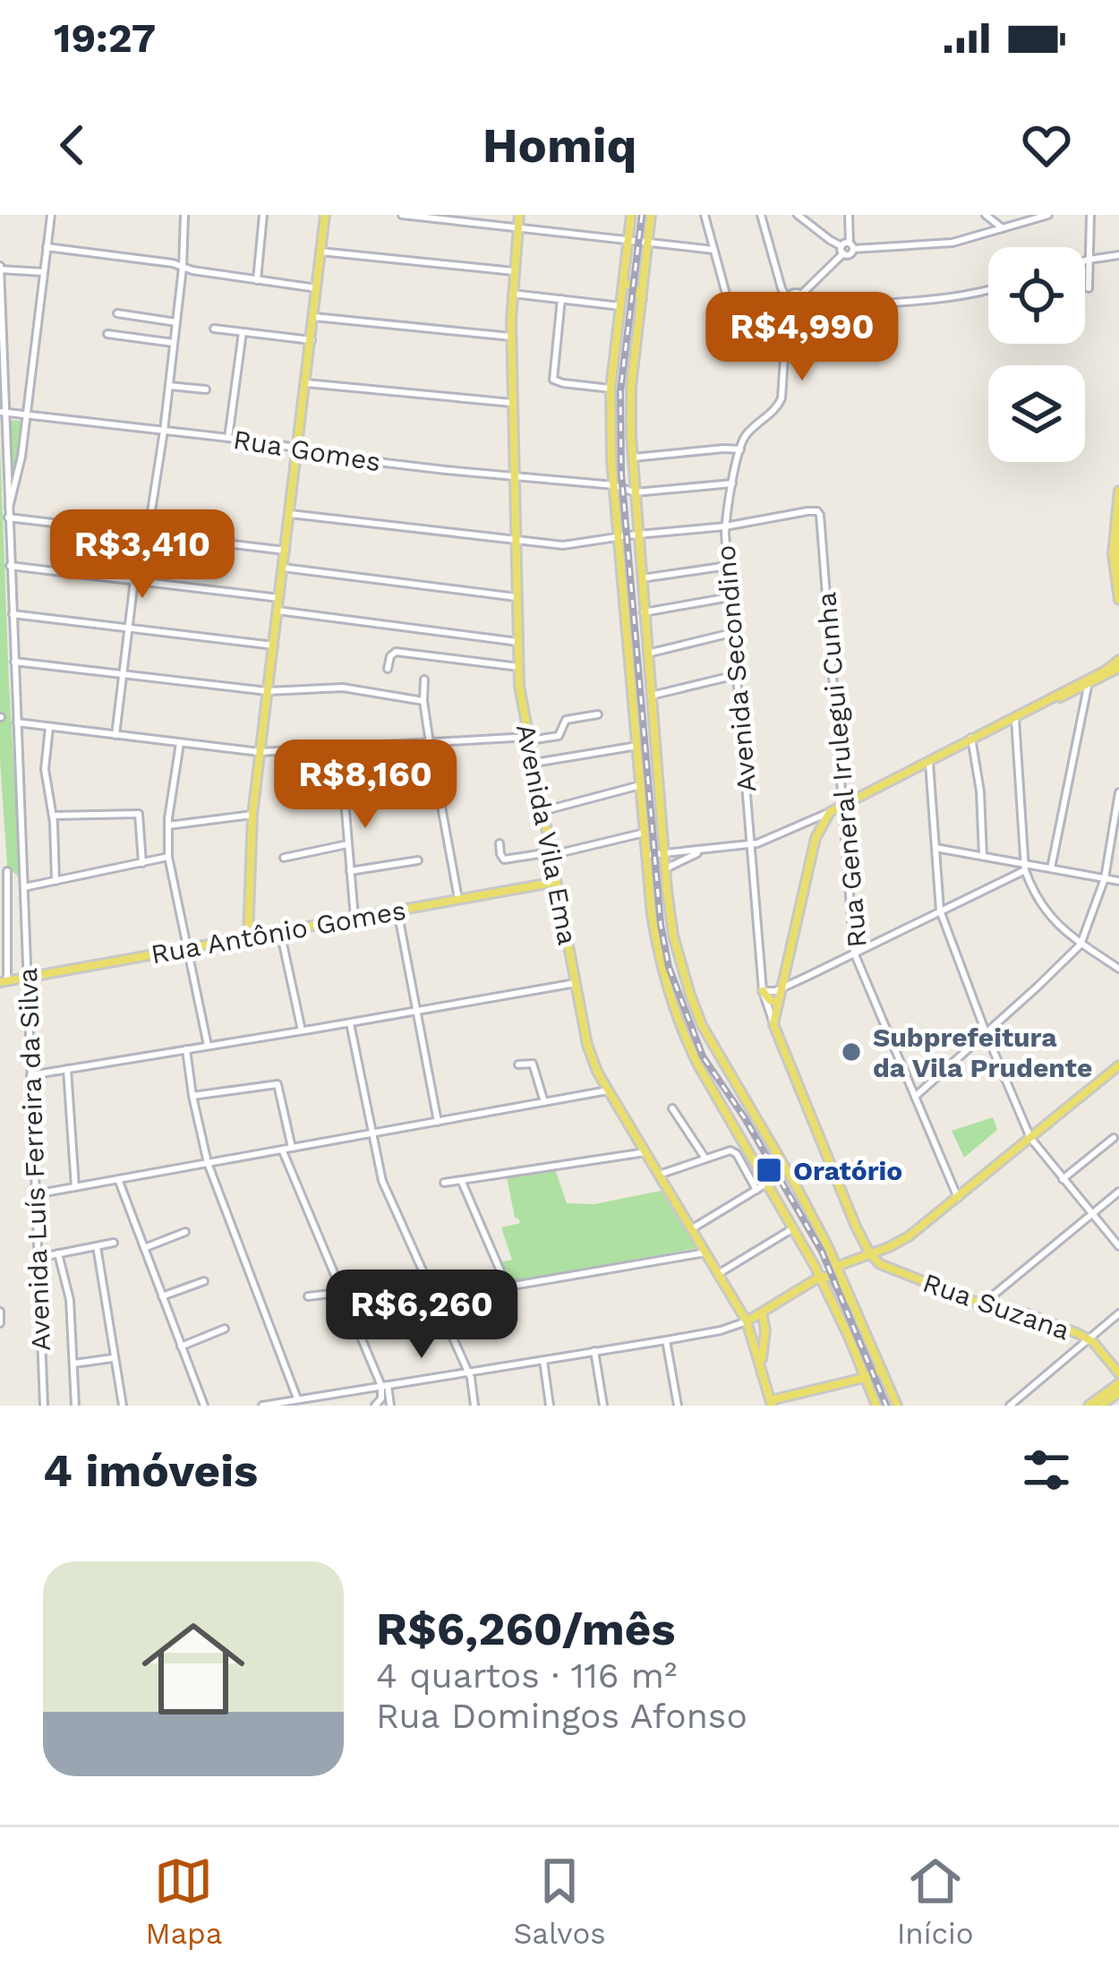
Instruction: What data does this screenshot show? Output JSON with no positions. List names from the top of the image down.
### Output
{
  "streets": {
    "main road": ["Avenida Vila Ema", "Rua Antônio Gomes", "Rua Suzana"],
    "street": [
      "Rua Gomes",
      "Avenida Secondino",
      "Rua General Irulegui Cunha",
      "Avenida Luís Ferreira da Silva"
    ]
  },
  "crossings": [
    ["Rua Gomes", "Avenida Vila Ema"],
    ["Rua Gomes", "Avenida Luís Ferreira da Silva"],
    ["Avenida Secondino", "Rua General Irulegui Cunha"],
    ["Avenida Vila Ema", "Rua Antônio Gomes"],
    ["Rua Antônio Gomes", "Avenida Luís Ferreira da Silva"]
  ],
  "places": {
    "other": ["Subprefeitura da Vila Prudente"],
    "transit": ["Oratório"]
  },
  "page": {
    "status": "19:27",
    "header": "Homiq",
    "price": [
      "R$4,990",
      "R$3,410",
      "R$8,160",
      "R$6,260"
    ],
    "heading": "4 imóveis",
    "list": [
      {
        "name": "R$6,260/mês",
        "note": "4 quartos · 116 m² · Rua Domingos Afonso"
      }
    ],
    "tabs": ["Mapa", "Salvos", "Início"]
  }
}
